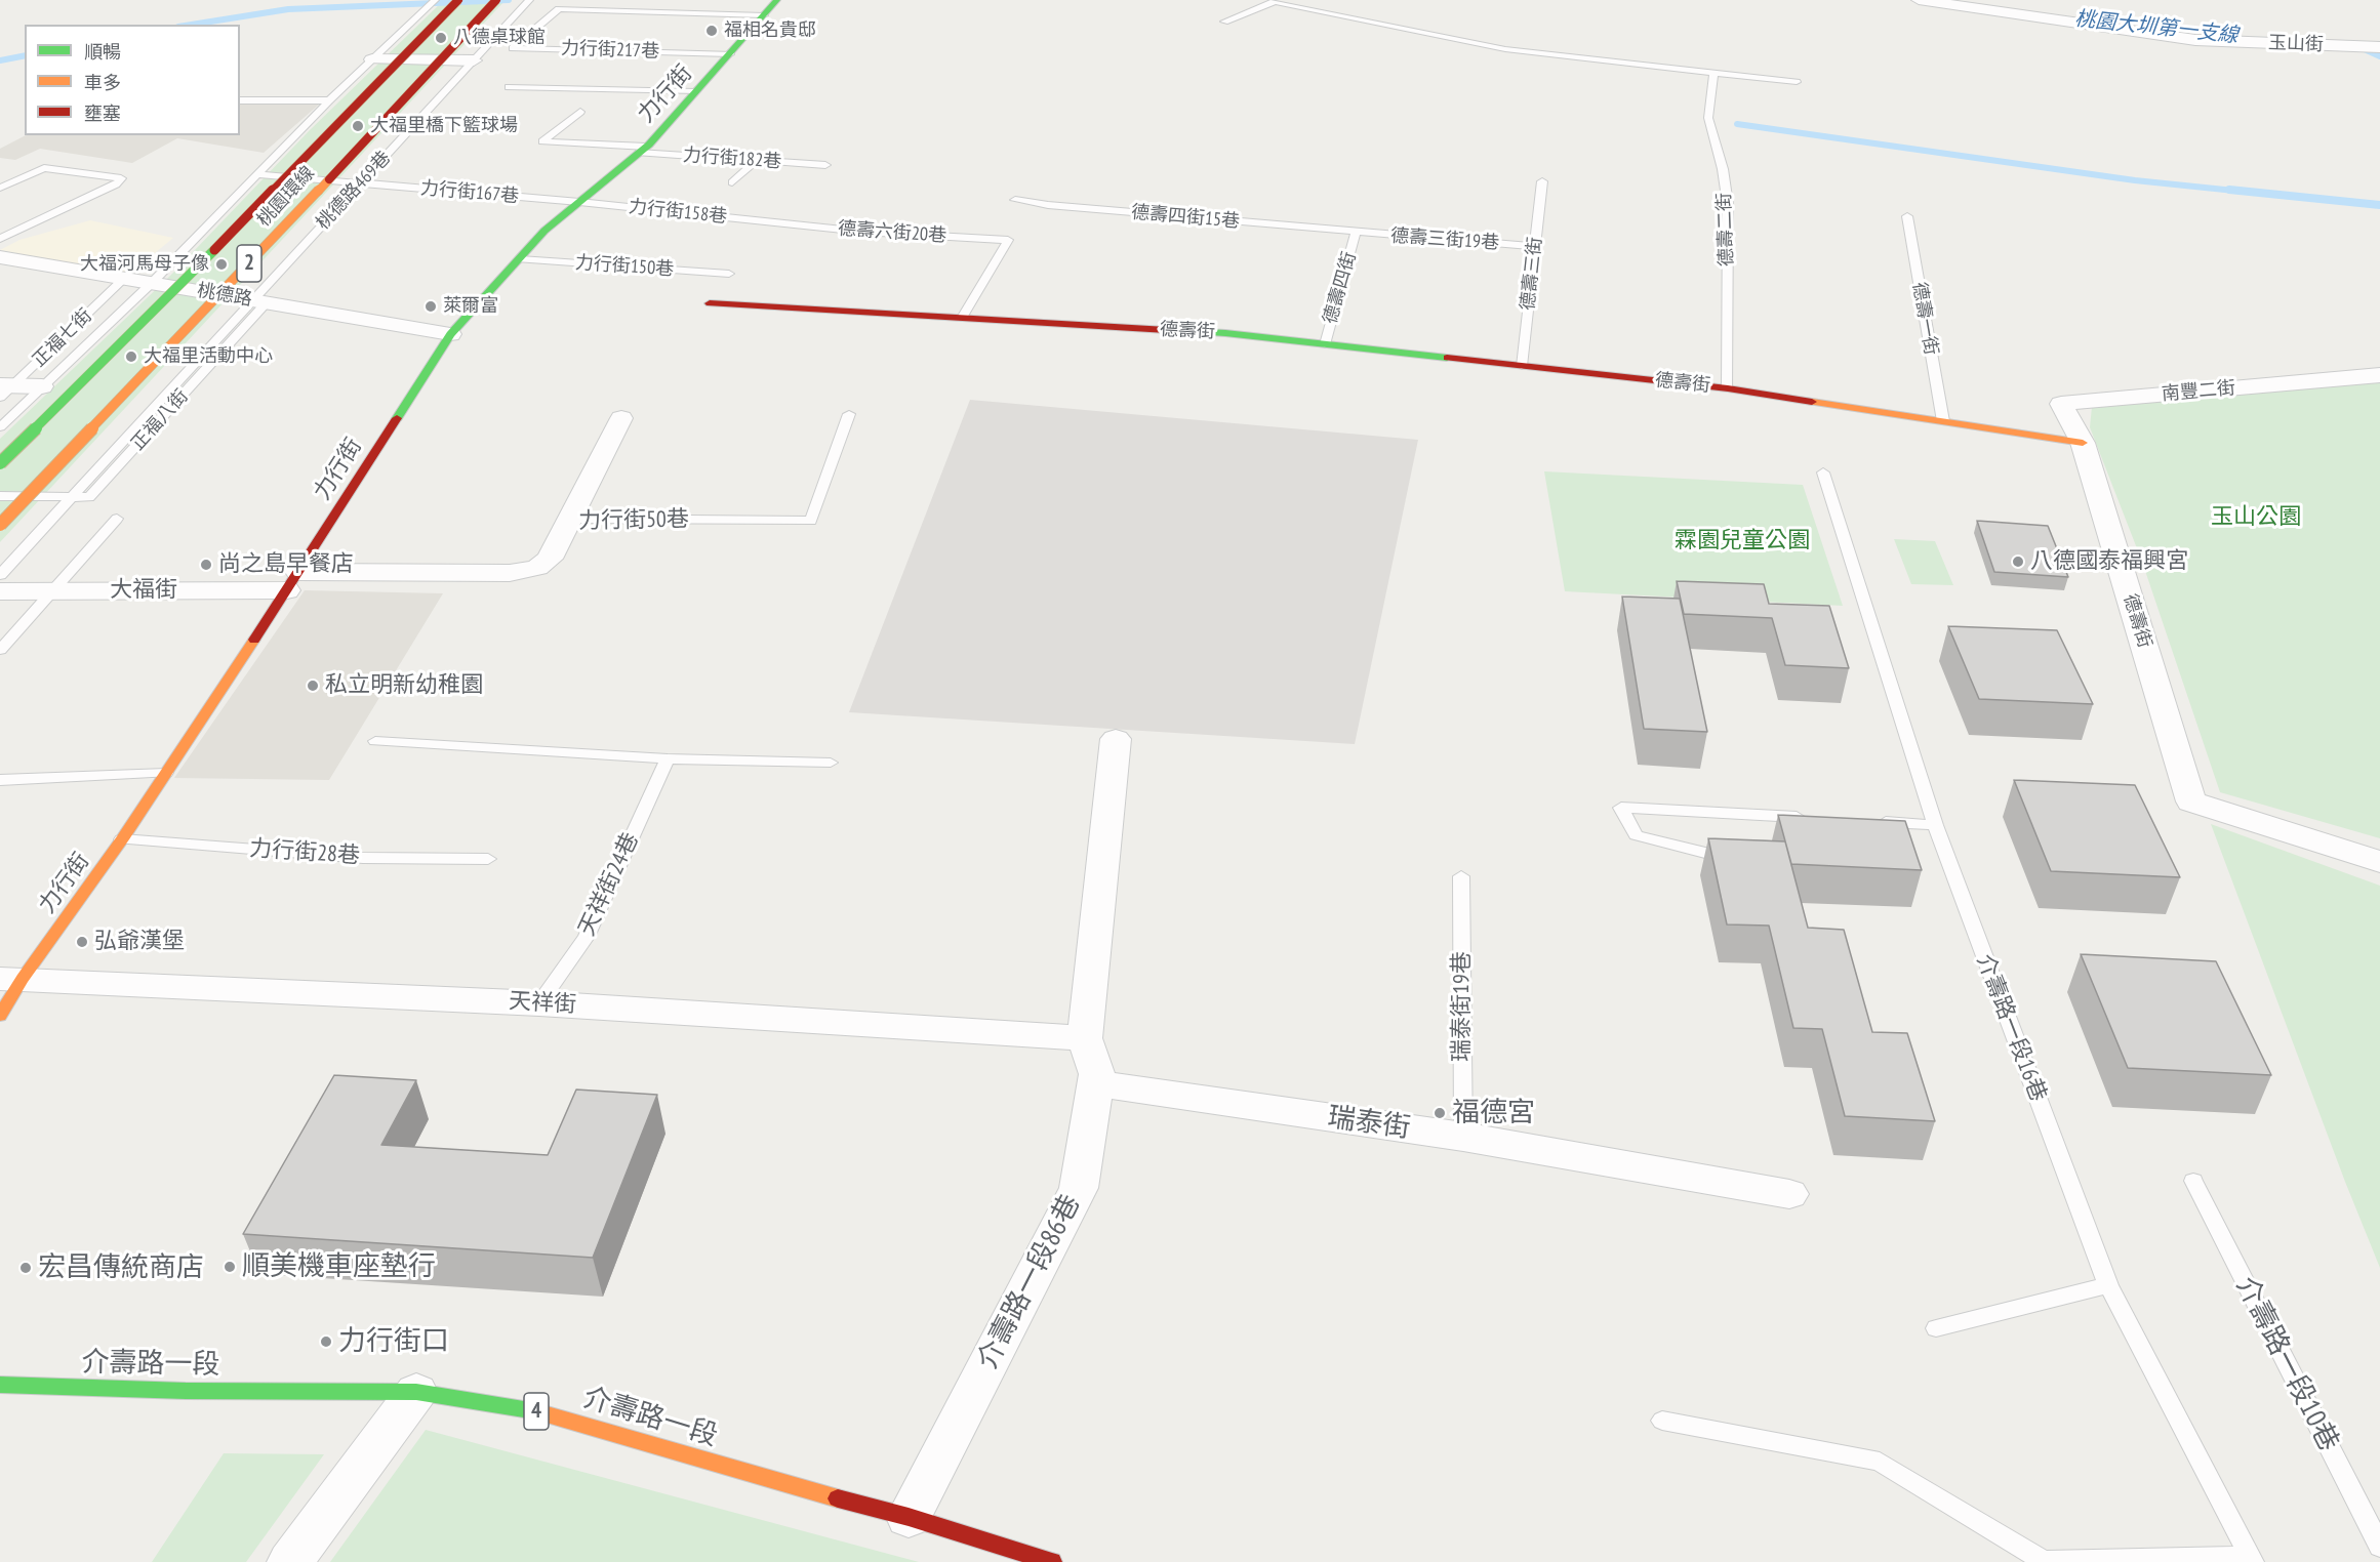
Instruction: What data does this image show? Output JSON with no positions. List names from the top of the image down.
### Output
{
  "streets": {
    "main road": [
      "力行街",
      "桃園環線",
      "2",
      "德壽街",
      "介壽路一段",
      "4"
    ],
    "street": [
      "玉山街",
      "桃德路",
      "南豐二街",
      "力行街50巷",
      "大福街",
      "天祥街",
      "瑞泰街",
      "介壽路一段86巷"
    ],
    "lane": [
      "力行街217巷",
      "力行街182巷",
      "桃德路469巷",
      "力行街167巷",
      "力行街158巷",
      "德壽四街15巷",
      "德壽二街",
      "德壽六街20巷",
      "德壽三街19巷",
      "力行街150巷",
      "德壽三街",
      "德壽四街",
      "德壽一街",
      "正福七街",
      "力行街28巷",
      "天祥街24巷",
      "瑞泰街19巷",
      "介壽路一段16巷",
      "介壽路一段10巷"
    ]
  },
  "crossings": [
    ["力行街217巷", "力行街"],
    ["力行街", "力行街182巷"],
    ["力行街", "力行街167巷"],
    ["力行街", "力行街158巷"],
    ["力行街", "力行街150巷"],
    ["力行街", "桃德路"],
    ["力行街", "力行街50巷"],
    ["力行街", "大福街"],
    ["力行街", "力行街28巷"],
    ["力行街", "天祥街"],
    ["桃德路469巷", "力行街167巷"],
    ["桃德路469巷", "桃德路"],
    ["力行街167巷", "力行街158巷"],
    ["力行街158巷", "德壽六街20巷"],
    ["德壽四街15巷", "德壽三街19巷"],
    ["德壽四街15巷", "德壽四街"],
    ["德壽二街", "德壽街"],
    ["德壽六街20巷", "德壽街"],
    ["德壽三街19巷", "德壽三街"],
    ["德壽三街19巷", "德壽四街"],
    ["德壽三街", "德壽街"],
    ["德壽四街", "德壽街"],
    ["桃德路", "正福七街"],
    ["德壽一街", "德壽街"],
    ["德壽街", "南豐二街"],
    ["力行街50巷", "大福街"],
    ["天祥街24巷", "天祥街"],
    ["天祥街", "介壽路一段86巷"],
    ["瑞泰街19巷", "瑞泰街"],
    ["瑞泰街", "介壽路一段86巷"],
    ["介壽路一段86巷", "介壽路一段"]
  ],
  "water": ["桃園大圳第一支線"],
  "parks": ["玉山公園", "霖園兒童公園"],
  "places": [
    "福相名貴邸",
    "八德桌球館",
    "大福里橋下籃球場",
    "大福河馬母子像",
    "萊爾富",
    "大福里活動中心",
    "八德國泰福興宮",
    "尚之島早餐店",
    "私立明新幼稚園",
    "弘爺漢堡",
    "福德宮",
    "順美機車座墊行",
    "宏昌傳統商店",
    "力行街口"
  ],
  "legend": ["順暢", "車多", "壅塞"]
}
